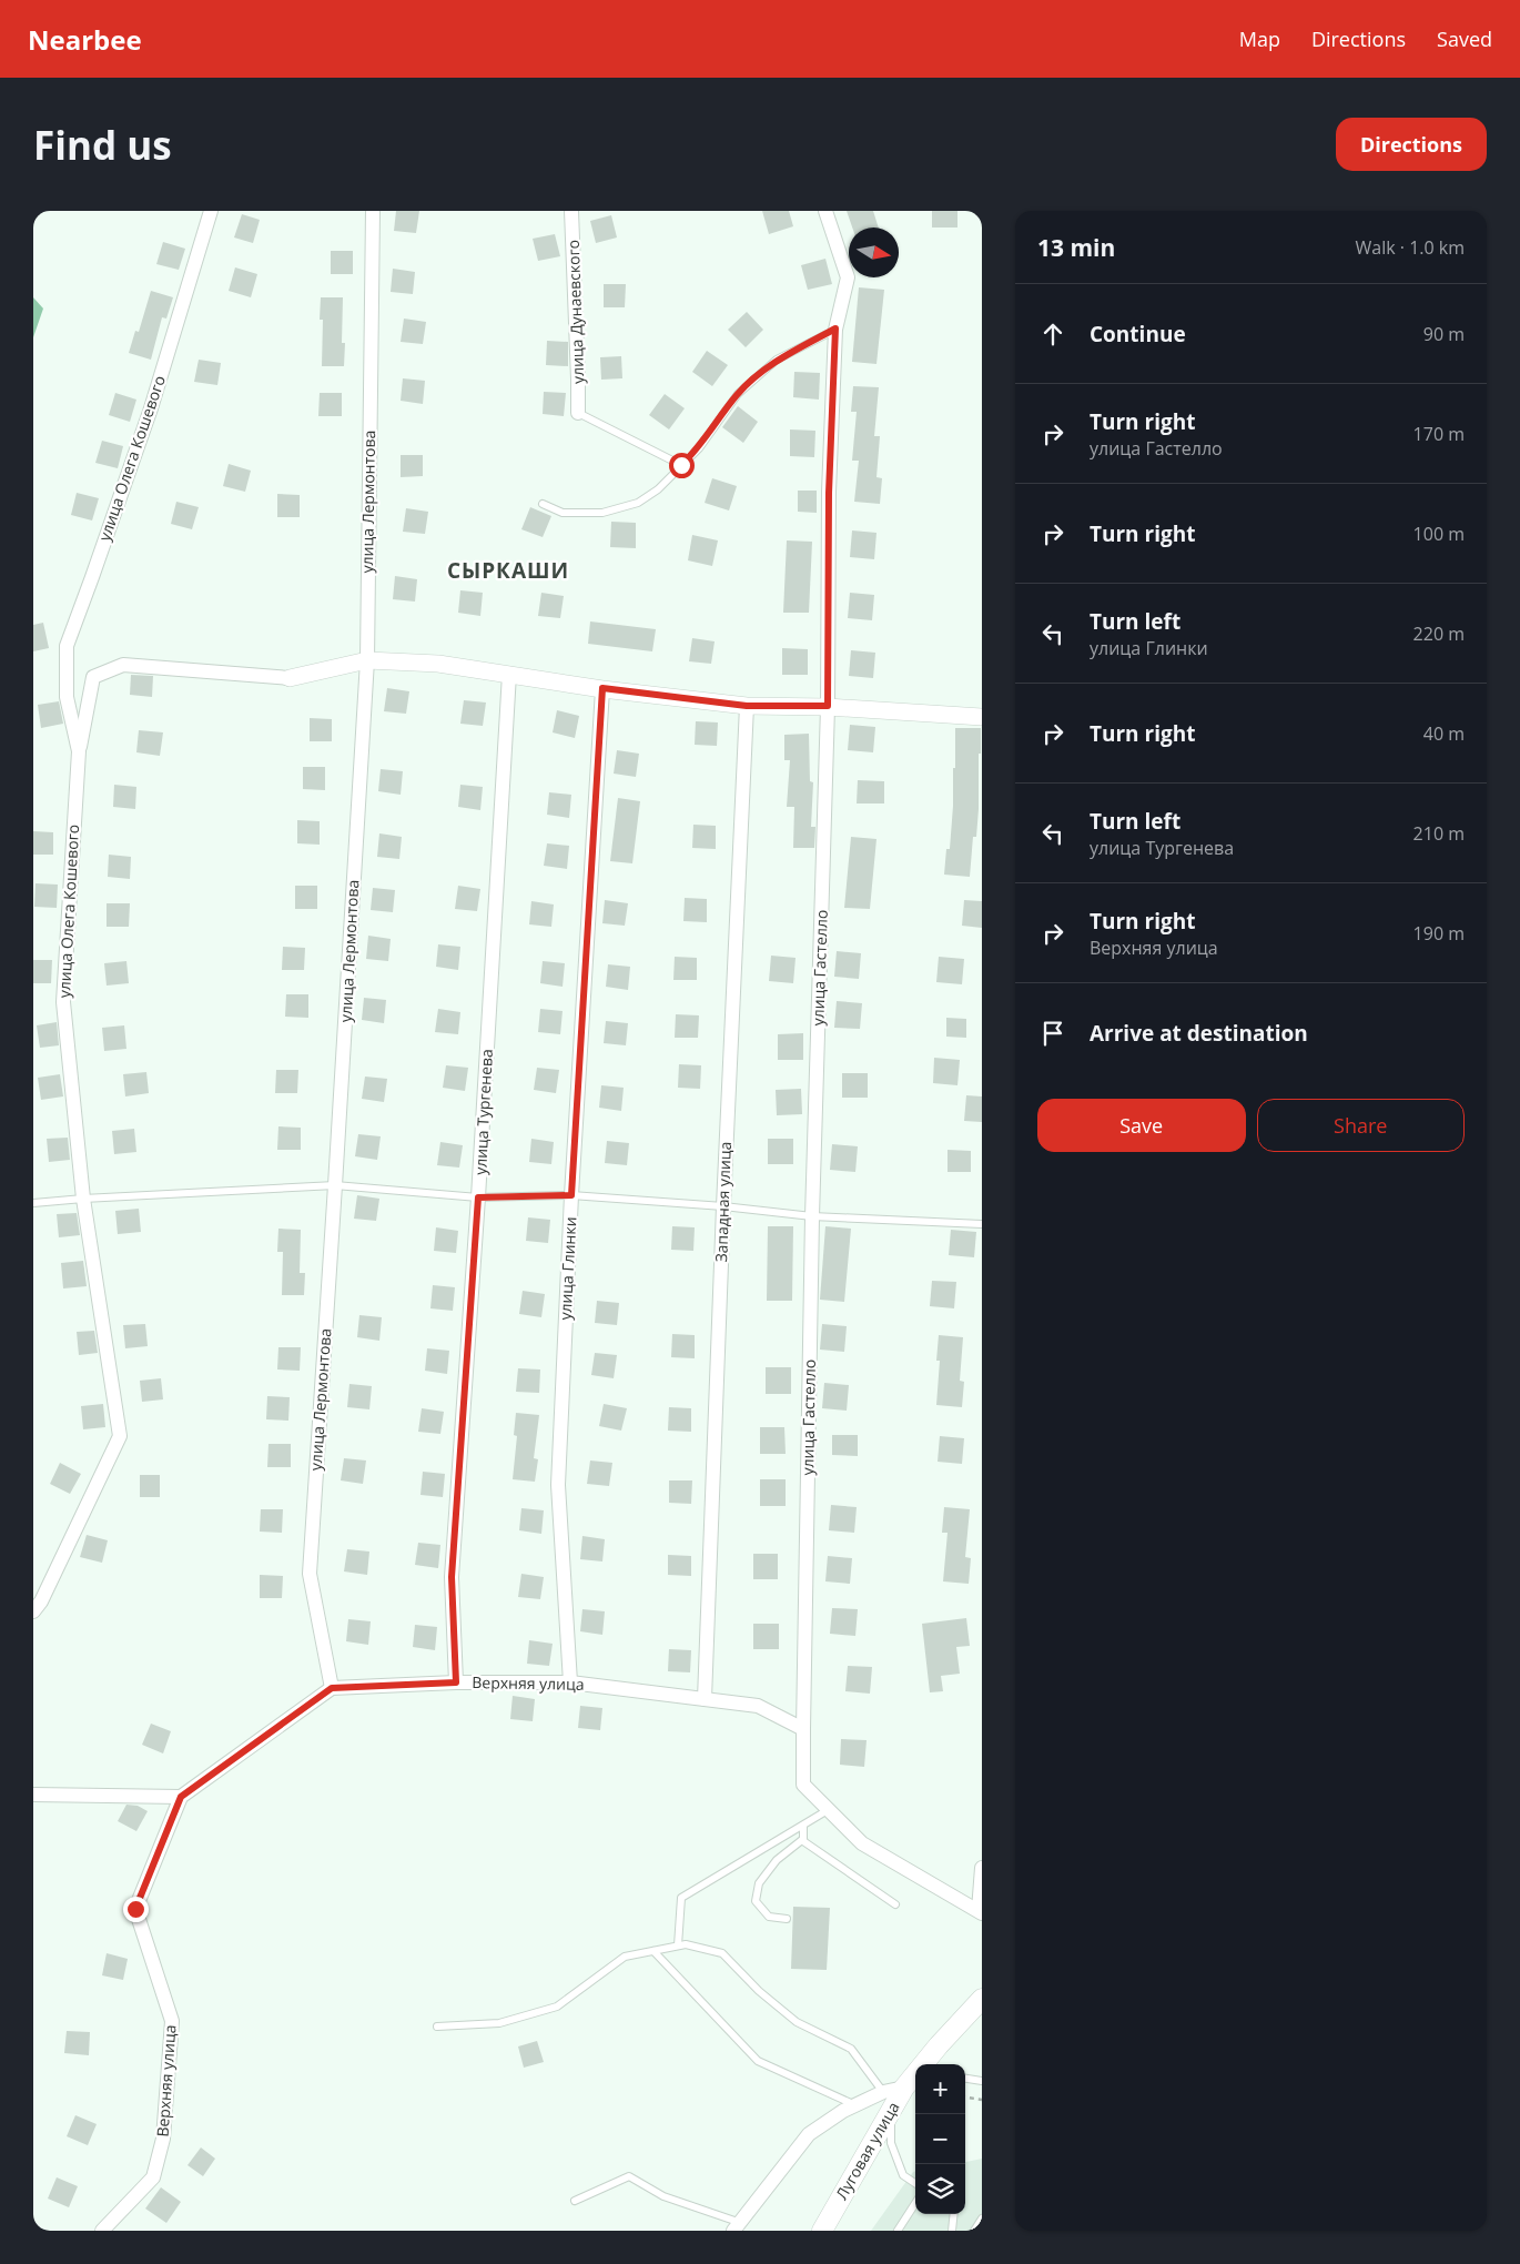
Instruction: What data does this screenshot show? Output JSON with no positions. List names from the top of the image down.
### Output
{
  "streets": {
    "main road": ["Луговая улица"],
    "street": [
      "улица Дунаевского",
      "улица Олега Кошевого",
      "улица Лермонтова",
      "улица Гастелло",
      "улица Тургенева",
      "Западная улица",
      "улица Глинки",
      "Верхняя улица"
    ]
  },
  "crossings": [
    ["улица Лермонтова", "Верхняя улица"],
    ["улица Гастелло", "Верхняя улица"],
    ["улица Тургенева", "Верхняя улица"],
    ["Западная улица", "Верхняя улица"],
    ["улица Глинки", "Верхняя улица"]
  ],
  "districts": ["СЫРКАШИ"],
  "north": "right",
  "page": {
    "header": "Nearbee",
    "nav": ["Map", "Directions", "Saved"],
    "buttons": [
      "Directions",
      ["Save", "Share"]
    ],
    "title": "Find us",
    "heading": ["13 min", "Walk · 1.0 km"],
    "list": [
      ["Continue", "90 m"],
      ["Turn right", "улица Гастелло", "170 m"],
      ["Turn right", "100 m"],
      ["Turn left", "улица Глинки", "220 m"],
      ["Turn right", "40 m"],
      ["Turn left", "улица Тургенева", "210 m"],
      ["Turn right", "Верхняя улица", "190 m"],
      "Arrive at destination"
    ],
    "map_buttons": ["+", "−"]
  }
}
